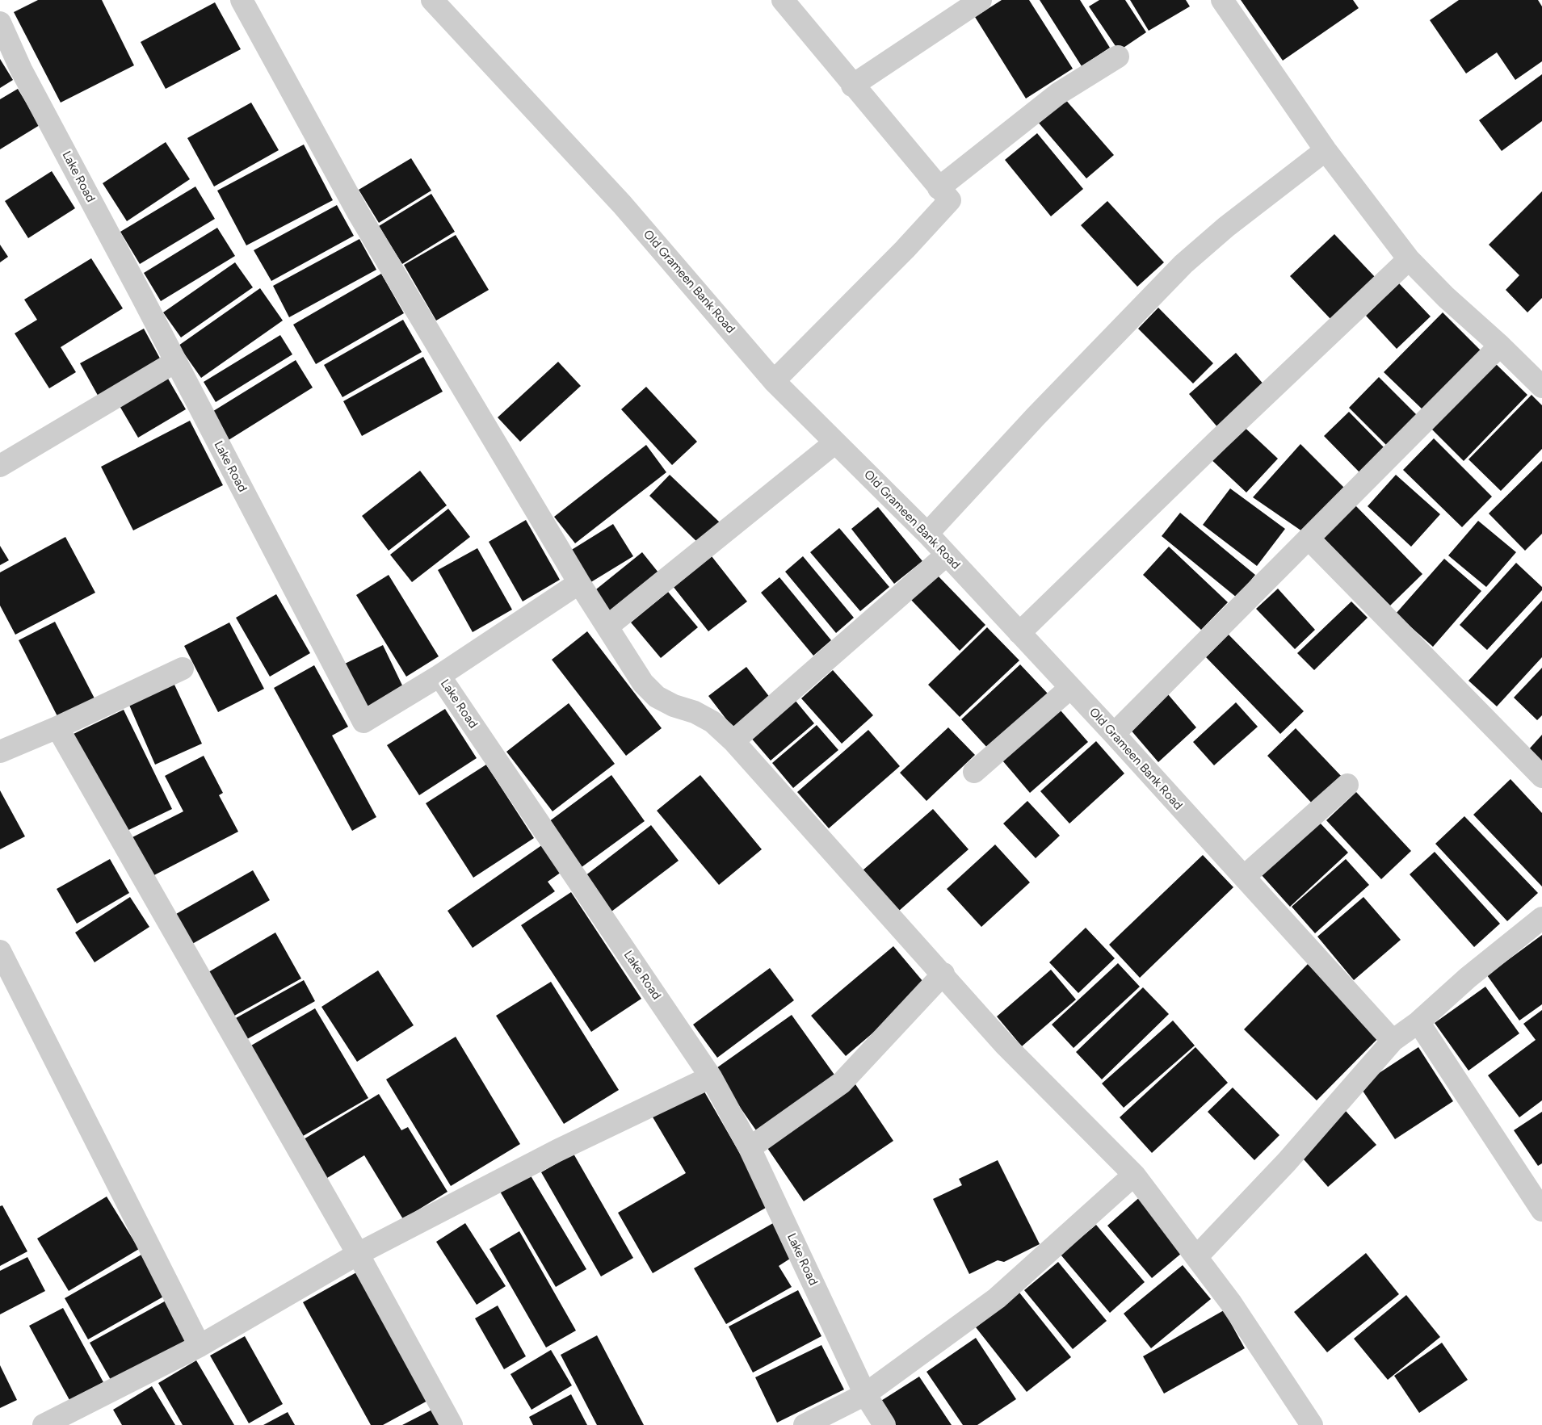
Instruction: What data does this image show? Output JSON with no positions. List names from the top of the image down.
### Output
{
  "streets": {
    "street": ["Lake Road", "Old Grameen Bank Road"]
  }
}
